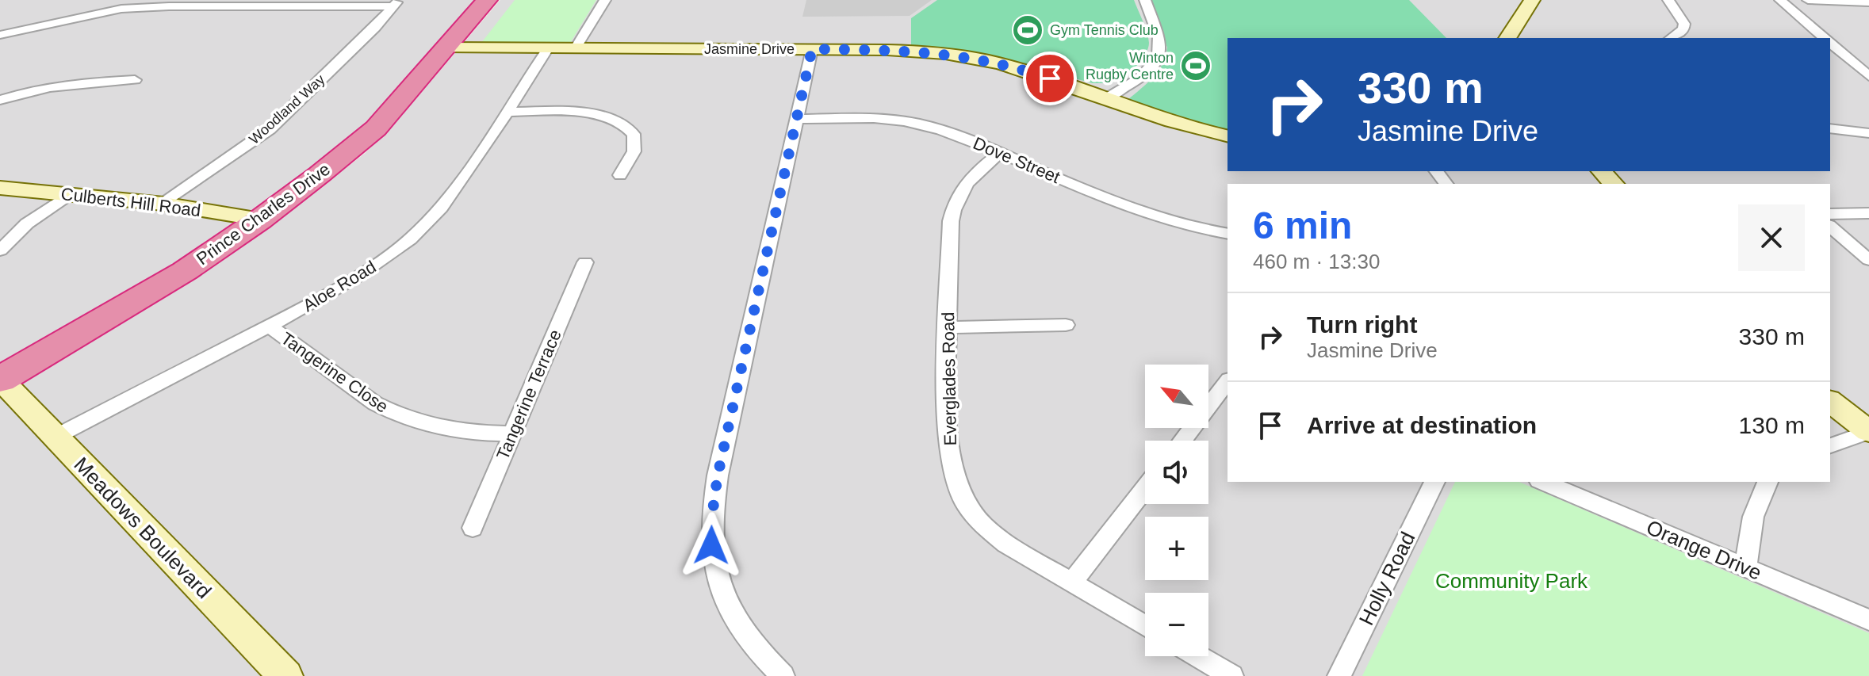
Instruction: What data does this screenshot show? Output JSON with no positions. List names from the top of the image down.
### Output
{
  "streets": {
    "highway": ["Prince Charles Drive"],
    "street": [
      "Jasmine Drive",
      "Woodland Way",
      "Dove Street",
      "Culberts Hill Road",
      "Aloe Road",
      "Tangerine Close",
      "Everglades Road",
      "Tangerine Terrace",
      "Meadows Boulevard",
      "Orange Drive",
      "Holly Road"
    ]
  },
  "crossings": [
    ["Jasmine Drive", "Prince Charles Drive"],
    ["Jasmine Drive", "Aloe Road"],
    ["Woodland Way", "Culberts Hill Road"],
    ["Dove Street", "Everglades Road"],
    ["Culberts Hill Road", "Prince Charles Drive"],
    ["Prince Charles Drive", "Meadows Boulevard"],
    ["Aloe Road", "Tangerine Close"],
    ["Aloe Road", "Meadows Boulevard"],
    ["Tangerine Close", "Tangerine Terrace"]
  ],
  "parks": ["Community Park"],
  "places": {
    "sports": ["Gym Tennis Club", "Winton Rugby Centre"]
  },
  "north": "top left",
  "page": {
    "turn": ["330 m", "Jasmine Drive"],
    "heading": ["6 min", "460 m · 13:30"],
    "list": [
      {
        "name": "Turn right",
        "note": "Jasmine Drive",
        "value": "330 m"
      },
      {
        "name": "Arrive at destination",
        "value": "130 m"
      }
    ],
    "map_buttons": ["+", "−"]
  }
}
